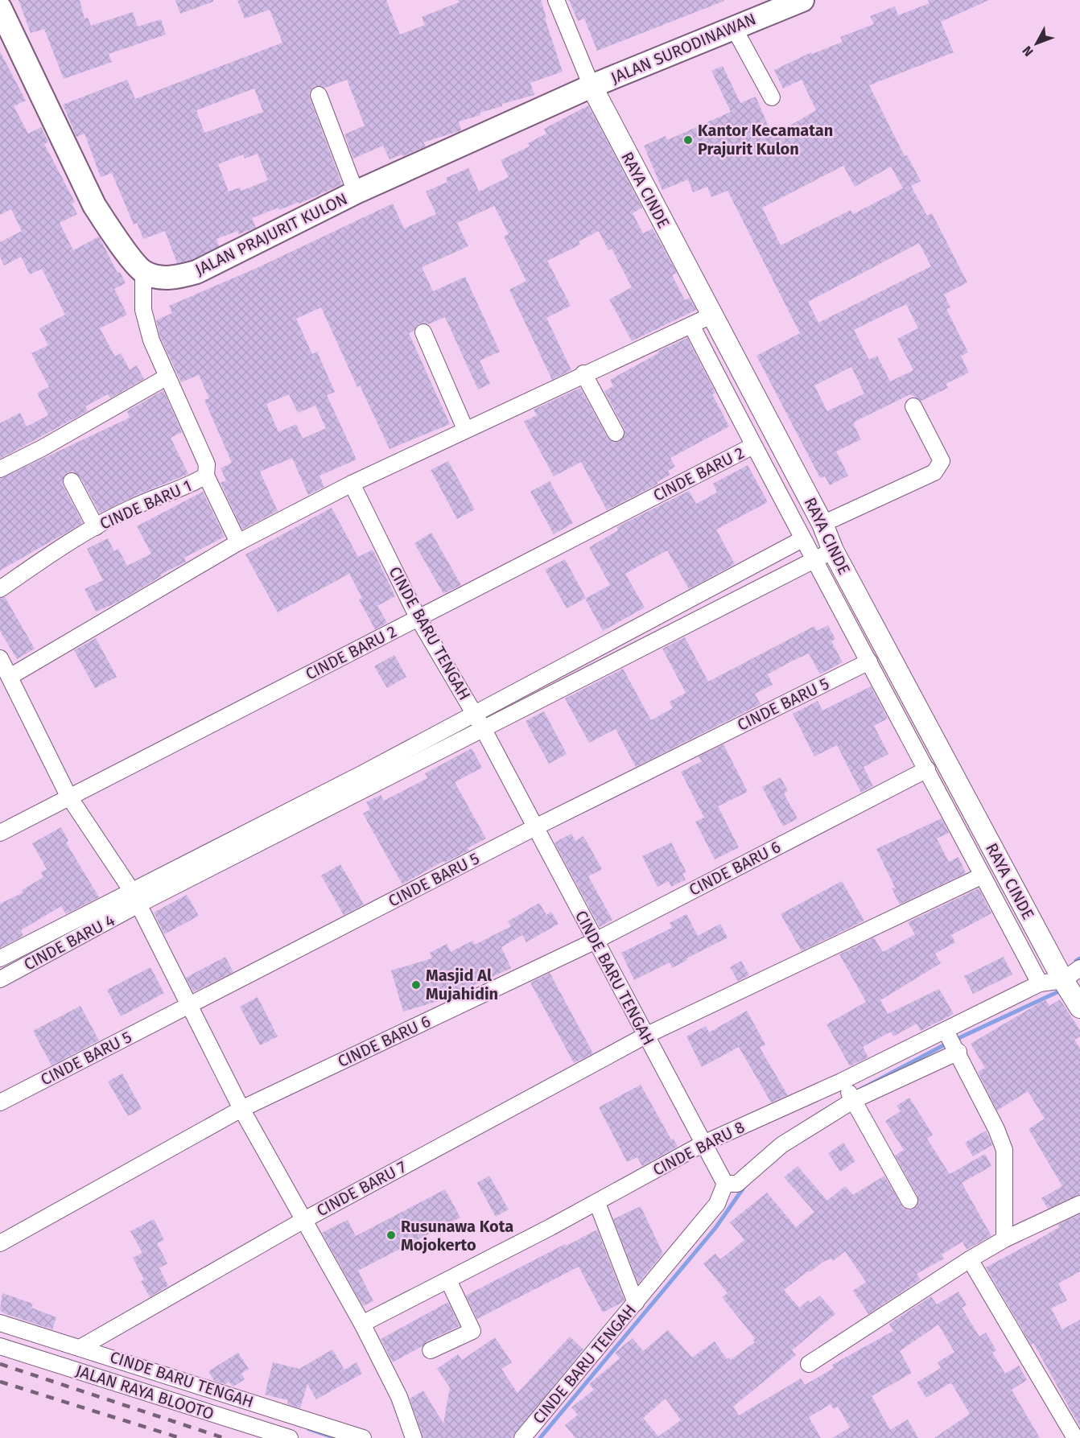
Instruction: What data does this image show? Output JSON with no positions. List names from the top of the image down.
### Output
{
  "streets": {
    "main road": ["JALAN SURODINAWAN", "JALAN PRAJURIT KULON"],
    "street": [
      "RAYA CINDE",
      "CINDE BARU 2",
      "CINDE BARU 1",
      "CINDE BARU TENGAH",
      "CINDE BARU 5",
      "CINDE BARU 6",
      "CINDE BARU 4",
      "CINDE BARU 8",
      "CINDE BARU 7",
      "JALAN RAYA BLOOTO"
    ]
  },
  "crossings": [
    ["JALAN SURODINAWAN", "RAYA CINDE"],
    ["JALAN SURODINAWAN", "JALAN PRAJURIT KULON"],
    ["RAYA CINDE", "JALAN PRAJURIT KULON"],
    ["RAYA CINDE", "CINDE BARU 2"],
    ["RAYA CINDE", "CINDE BARU 5"],
    ["RAYA CINDE", "CINDE BARU 6"],
    ["RAYA CINDE", "CINDE BARU 4"],
    ["RAYA CINDE", "CINDE BARU 8"],
    ["RAYA CINDE", "CINDE BARU 7"],
    ["JALAN PRAJURIT KULON", "CINDE BARU 1"],
    ["CINDE BARU 2", "CINDE BARU TENGAH"],
    ["CINDE BARU TENGAH", "CINDE BARU 5"],
    ["CINDE BARU TENGAH", "CINDE BARU 6"],
    ["CINDE BARU TENGAH", "CINDE BARU 4"],
    ["CINDE BARU TENGAH", "CINDE BARU 8"],
    ["CINDE BARU TENGAH", "CINDE BARU 7"]
  ],
  "places": ["Kantor Kecamatan Prajurit Kulon", "Masjid Al Mujahidin", "Rusunawa Kota Mojokerto"],
  "north": "bottom left"
}
